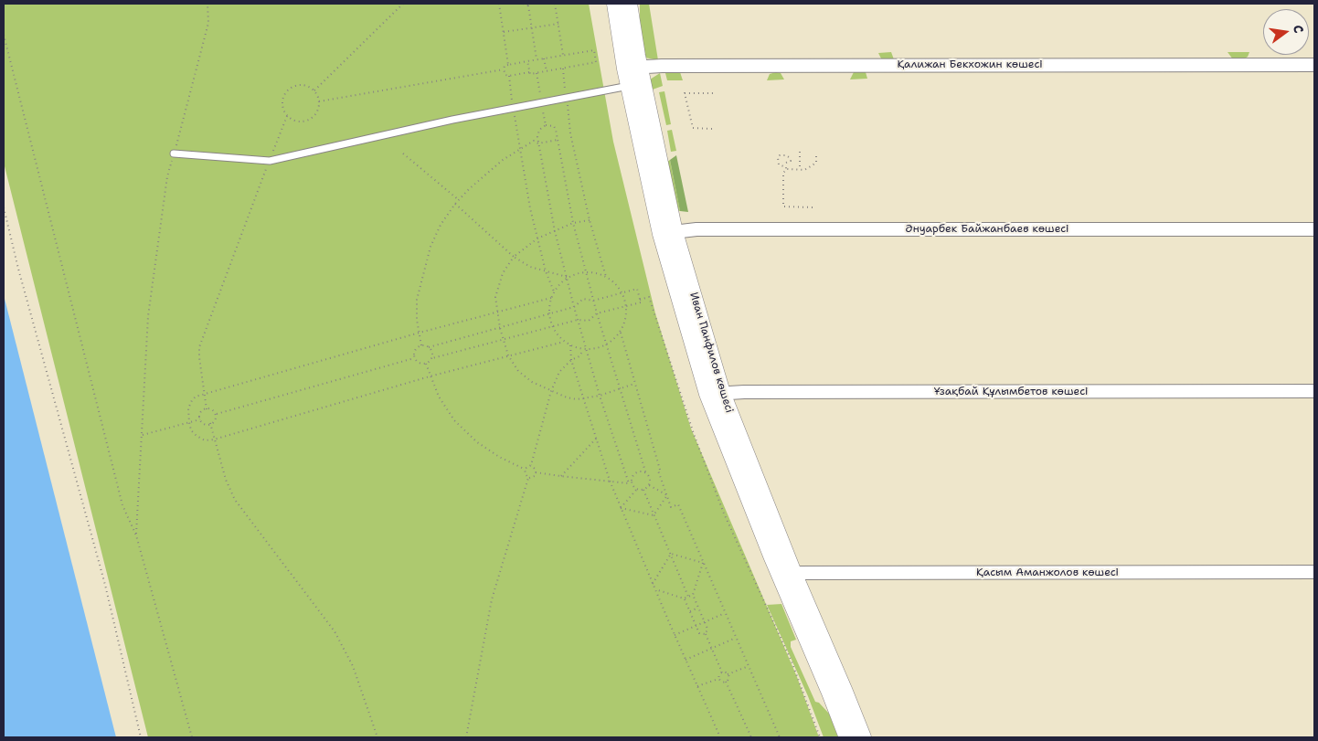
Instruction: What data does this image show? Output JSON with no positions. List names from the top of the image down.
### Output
{
  "streets": {
    "street": [
      "Қалижан Бекхожин көшесі",
      "Әнуарбек Байжанбаев көшесі",
      "Иван Панфилов көшесі",
      "Ұзақбай Құлымбетов көшесі",
      "Қасым Аманжолов көшесі"
    ]
  },
  "crossings": [
    ["Қалижан Бекхожин көшесі", "Иван Панфилов көшесі"],
    ["Әнуарбек Байжанбаев көшесі", "Иван Панфилов көшесі"],
    ["Иван Панфилов көшесі", "Ұзақбай Құлымбетов көшесі"],
    ["Иван Панфилов көшесі", "Қасым Аманжолов көшесі"]
  ],
  "north": "right"
}
